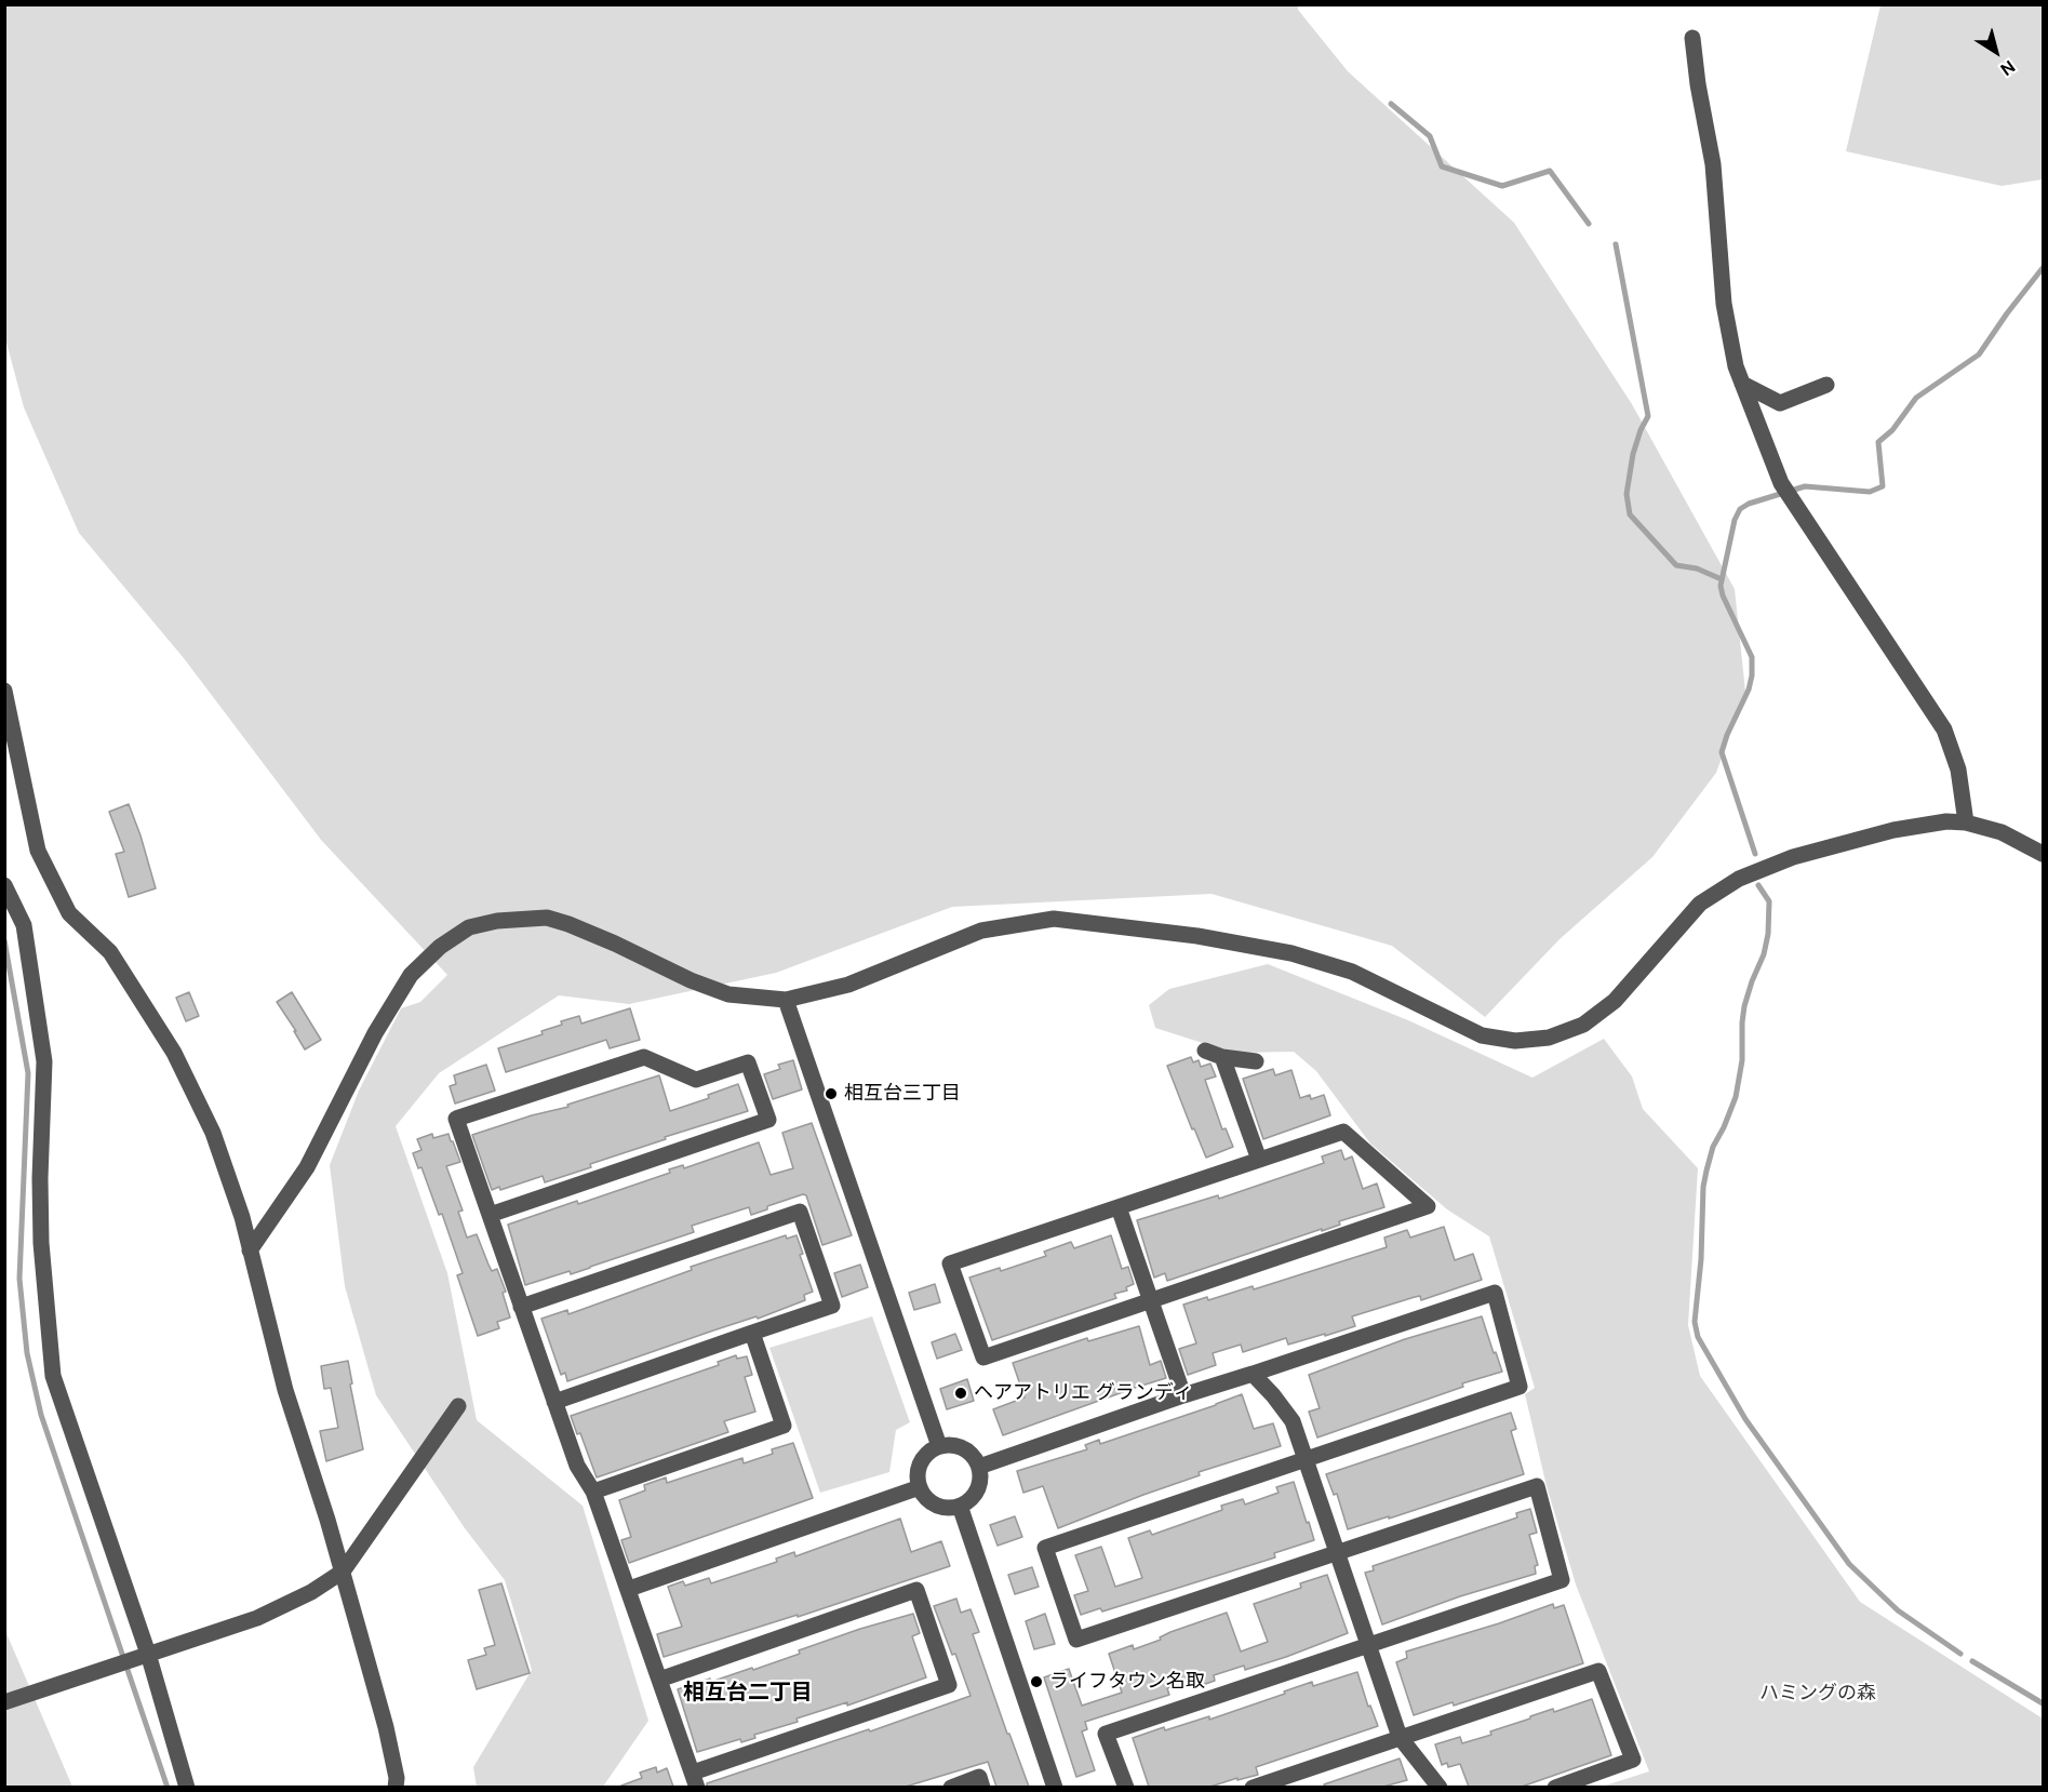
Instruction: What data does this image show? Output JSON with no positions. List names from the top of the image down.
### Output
{
  "districts": ["相互台二丁目"],
  "parks": ["ハミングの森"],
  "places": ["相互台三丁目", "ヘアアトリエ グランディ", "ライフタウン名取"],
  "north": "bottom right"
}
